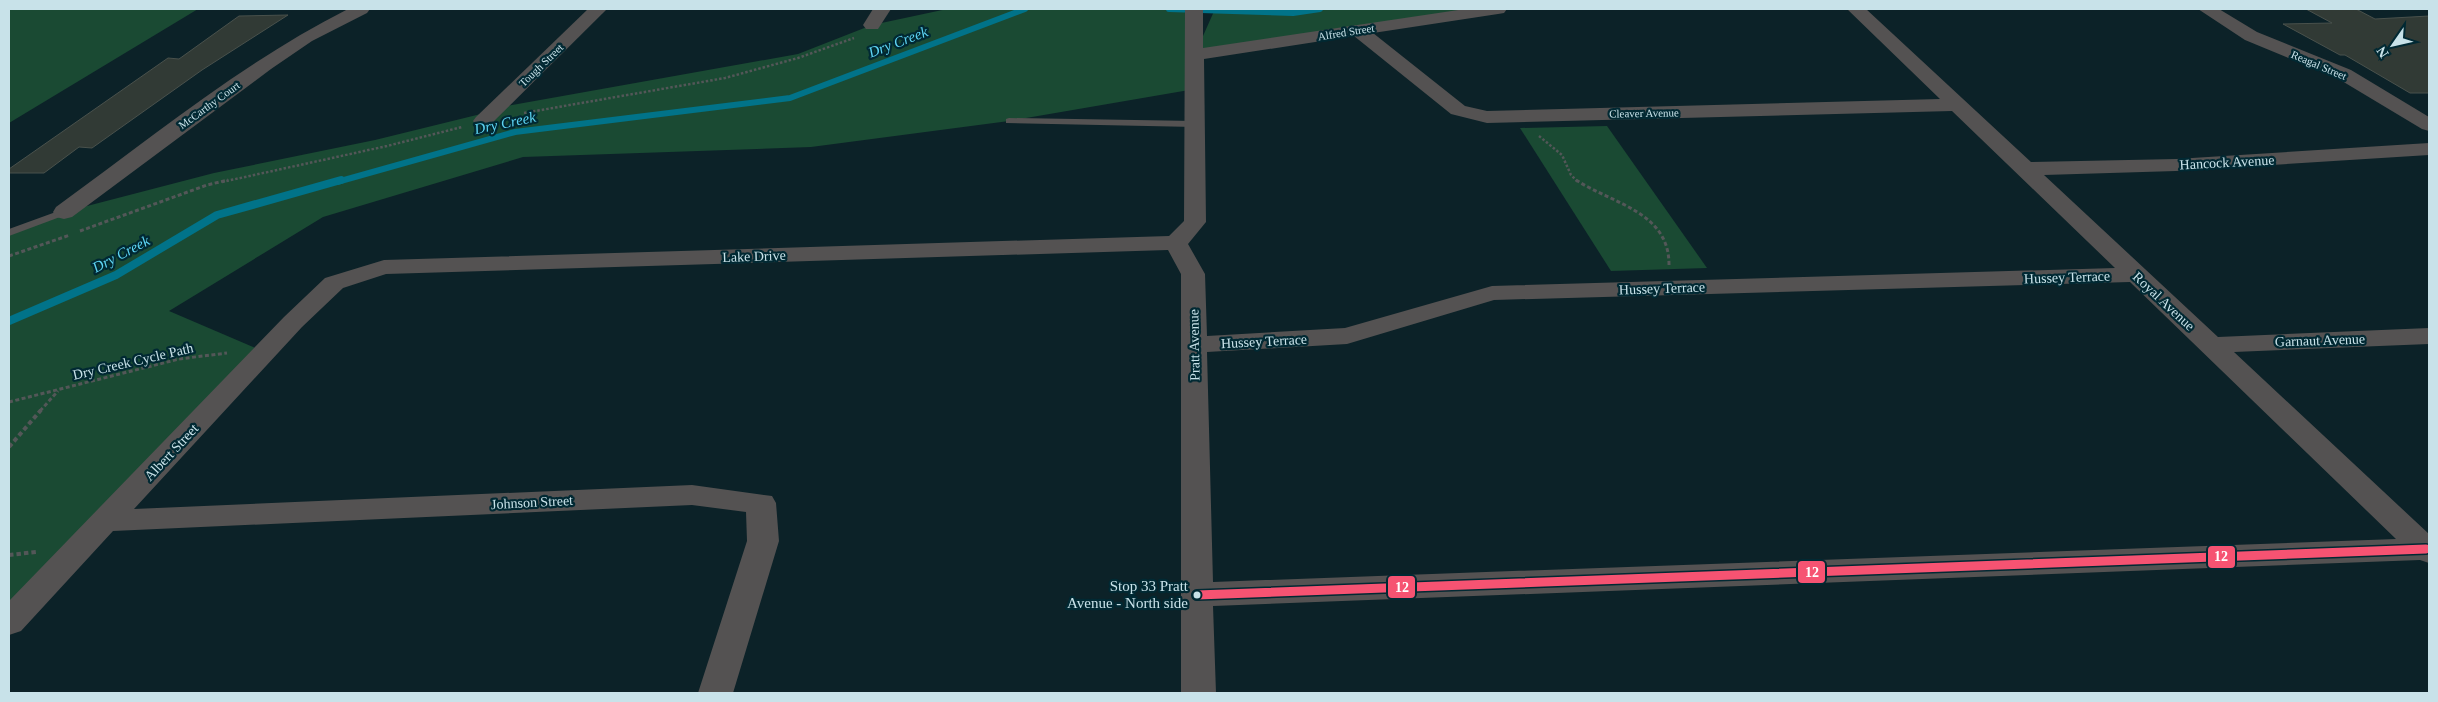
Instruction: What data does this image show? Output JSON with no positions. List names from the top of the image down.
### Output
{
  "streets": {
    "street": [
      "Alfred Street",
      "Tough Street",
      "Reagal Street",
      "McCarthy Court",
      "Cleaver Avenue",
      "Hancock Avenue",
      "Lake Drive",
      "Hussey Terrace",
      "Royal Avenue",
      "Garnaut Avenue",
      "Pratt Avenue",
      "Albert Street",
      "Johnson Street"
    ],
    "path": ["Dry Creek Cycle Path"]
  },
  "crossings": [
    ["Alfred Street", "Cleaver Avenue"],
    ["Cleaver Avenue", "Royal Avenue"],
    ["Hancock Avenue", "Royal Avenue"],
    ["Lake Drive", "Pratt Avenue"],
    ["Lake Drive", "Albert Street"],
    ["Hussey Terrace", "Royal Avenue"],
    ["Hussey Terrace", "Pratt Avenue"],
    ["Royal Avenue", "Garnaut Avenue"],
    ["Dry Creek Cycle Path", "Albert Street"],
    ["Albert Street", "Johnson Street"]
  ],
  "water": ["Dry Creek"],
  "places": ["Stop 33 Pratt Avenue - North side"],
  "lines": ["transit line 12"],
  "north": "bottom left"
}
